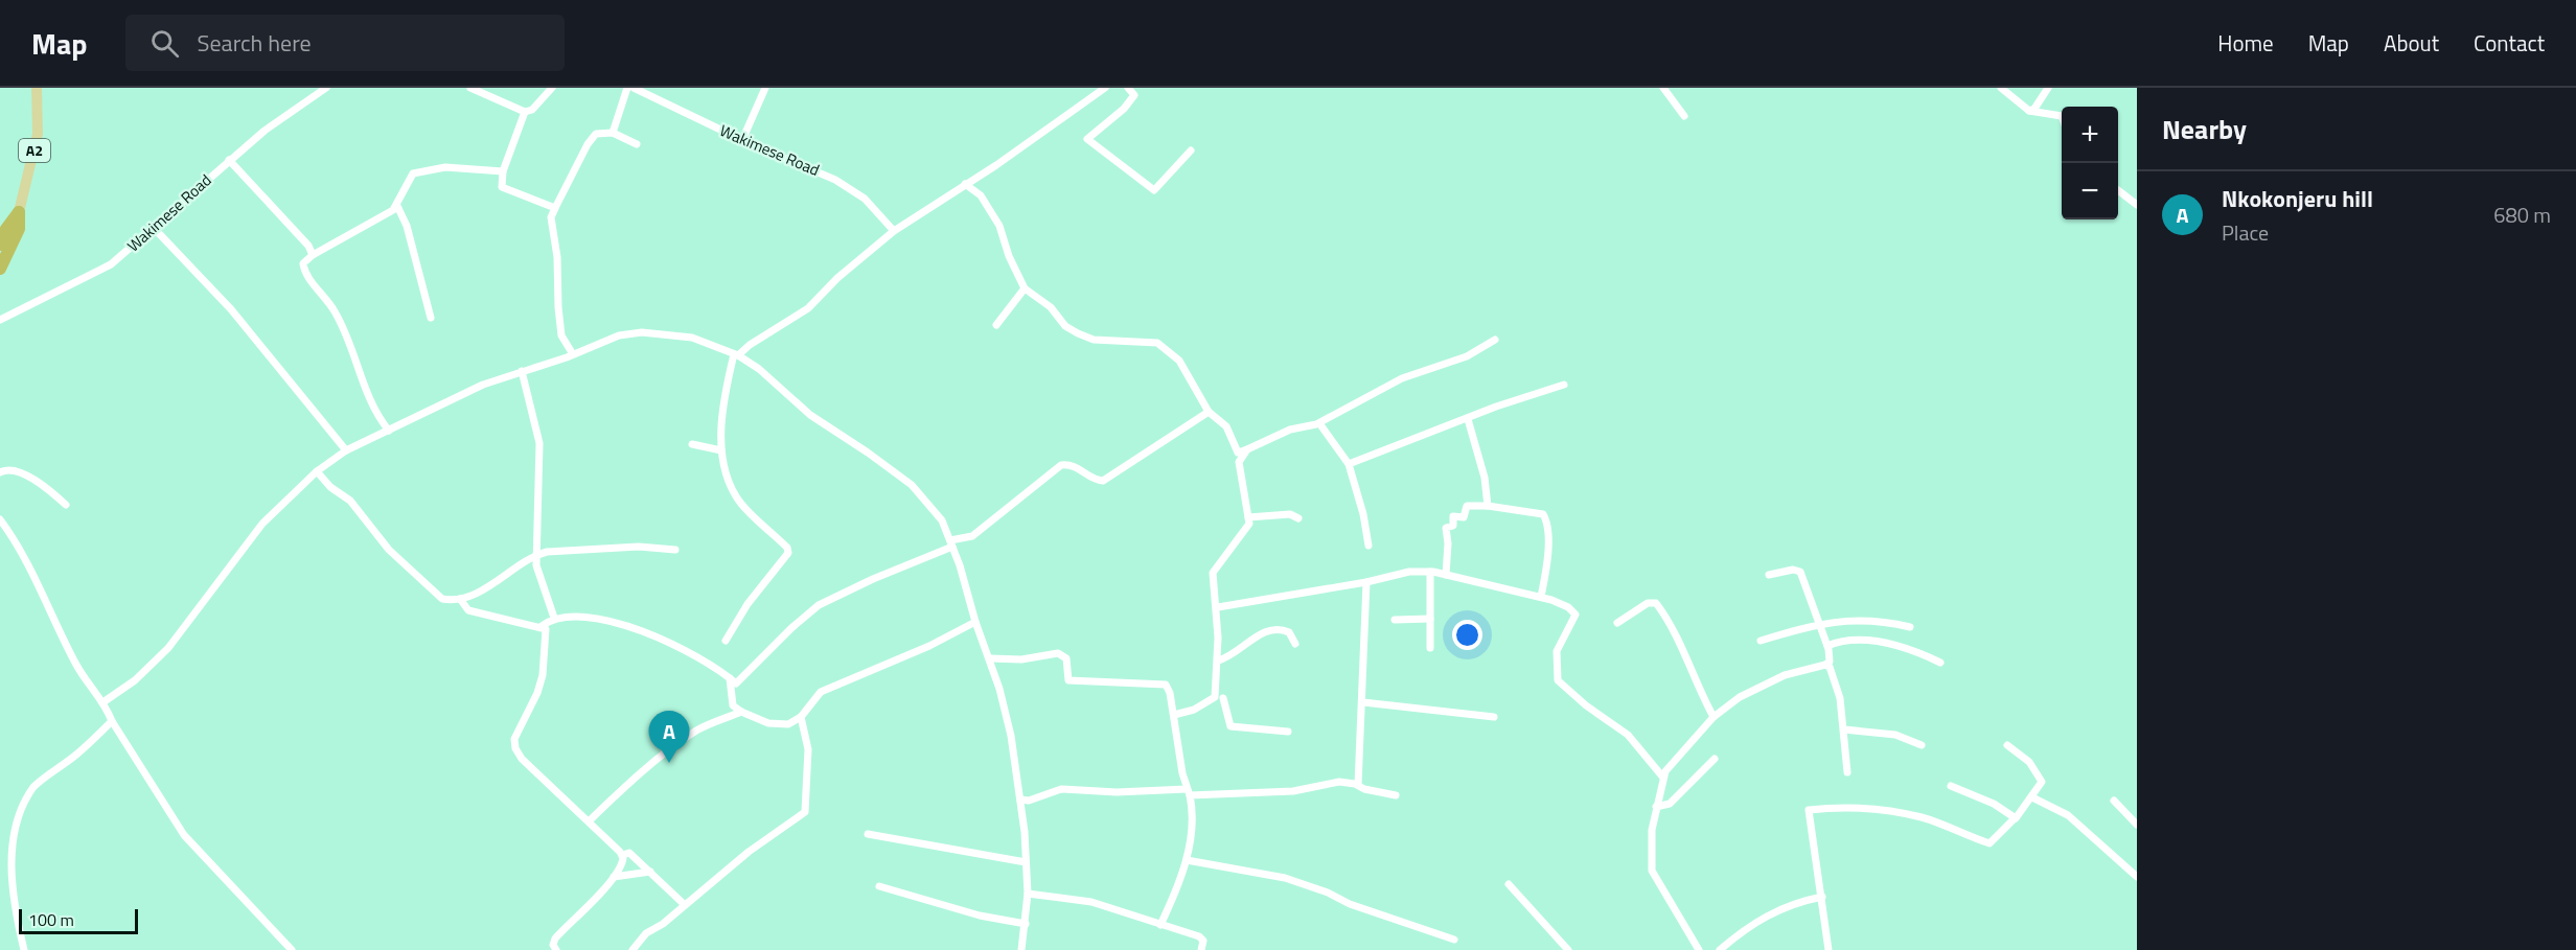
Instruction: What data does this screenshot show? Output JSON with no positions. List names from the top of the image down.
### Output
{
  "streets": {
    "highway": ["A2"],
    "street": ["Wakimese Road"]
  },
  "scale_bar": "100 m",
  "page": {
    "header": "Map",
    "search": "Search here",
    "nav": [
      "Home",
      "Map",
      "About",
      "Contact"
    ],
    "heading": "Nearby",
    "map_buttons": ["+", "−"],
    "list": [
      {
        "mark": "A",
        "name": "Nkokonjeru hill",
        "note": "Place",
        "value": "680 m"
      }
    ],
    "pins": "A",
    "scale": "100 m"
  }
}
